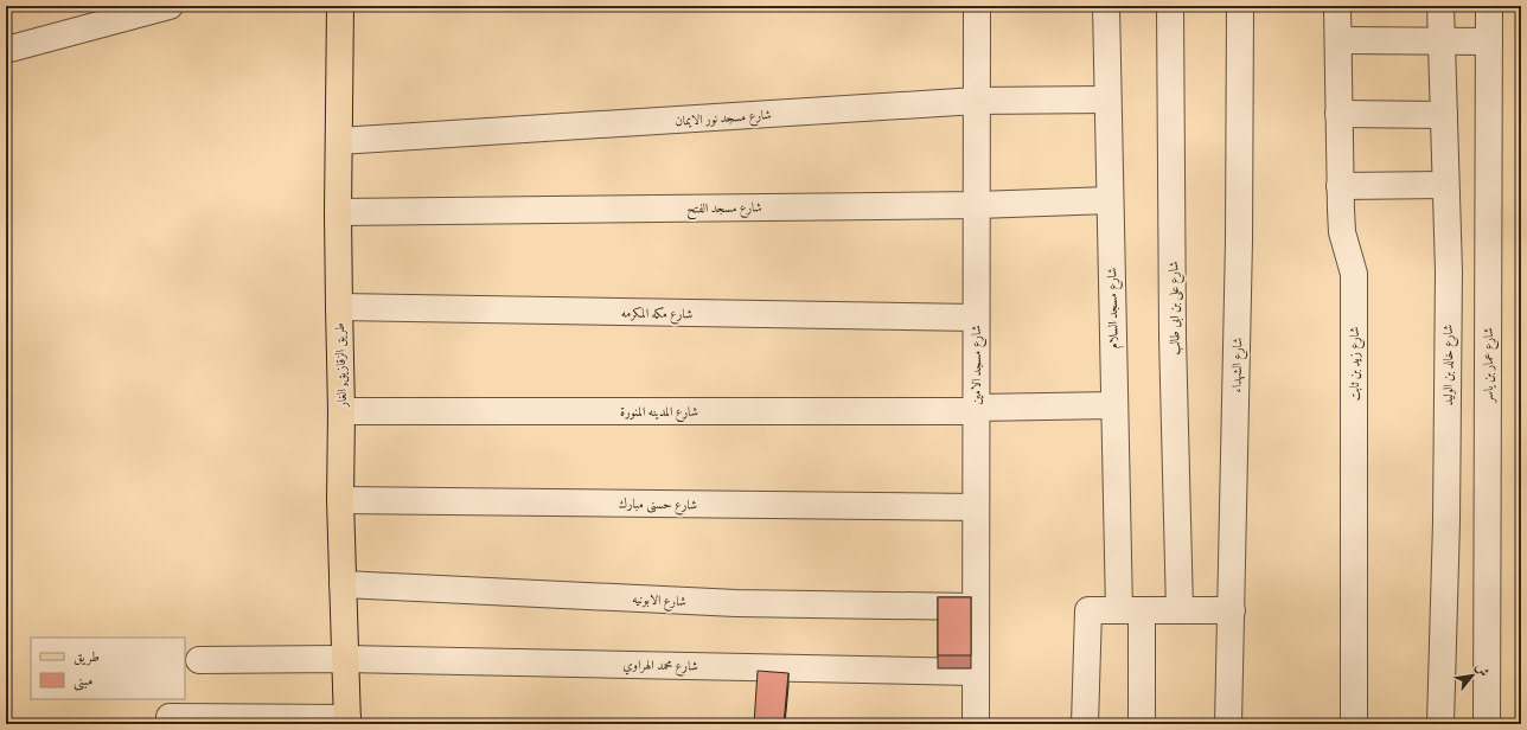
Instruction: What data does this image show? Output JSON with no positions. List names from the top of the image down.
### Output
{
  "streets": {
    "main road": ["طريق الزقازيق, الغار"],
    "street": [
      "شارع مسجد نور الايمان",
      "شارع مسجد الفتح",
      "شارع مسجد السلام",
      "شارع على بن ابى طالب",
      "شارع مكه المكرمه",
      "شارع زيد بن ثابت",
      "شارع مسجد الامين",
      "شارع الشهداء",
      "شارع خالد بن الوليد",
      "شارع عمار بن ياسر",
      "شارع المدينه المنورة",
      "شارع حسنى مبارك",
      "شارع الابونيه",
      "شارع محمد الهراوي"
    ]
  },
  "crossings": [
    ["شارع مسجد نور الايمان", "شارع مسجد السلام"],
    ["شارع مسجد نور الايمان", "طريق الزقازيق, الغار"],
    ["شارع مسجد نور الايمان", "شارع مسجد الامين"],
    ["شارع مسجد الفتح", "شارع مسجد السلام"],
    ["شارع مسجد الفتح", "طريق الزقازيق, الغار"],
    ["شارع مسجد الفتح", "شارع مسجد الامين"],
    ["شارع مسجد السلام", "شارع المدينه المنورة"],
    ["شارع مكه المكرمه", "طريق الزقازيق, الغار"],
    ["شارع مكه المكرمه", "شارع مسجد الامين"],
    ["طريق الزقازيق, الغار", "شارع المدينه المنورة"],
    ["طريق الزقازيق, الغار", "شارع حسنى مبارك"],
    ["طريق الزقازيق, الغار", "شارع الابونيه"],
    ["طريق الزقازيق, الغار", "شارع محمد الهراوي"],
    ["شارع مسجد الامين", "شارع المدينه المنورة"],
    ["شارع مسجد الامين", "شارع حسنى مبارك"],
    ["شارع مسجد الامين", "شارع الابونيه"],
    ["شارع مسجد الامين", "شارع محمد الهراوي"]
  ],
  "legend": ["طريق", "مبنى"],
  "north": "top right"
}
